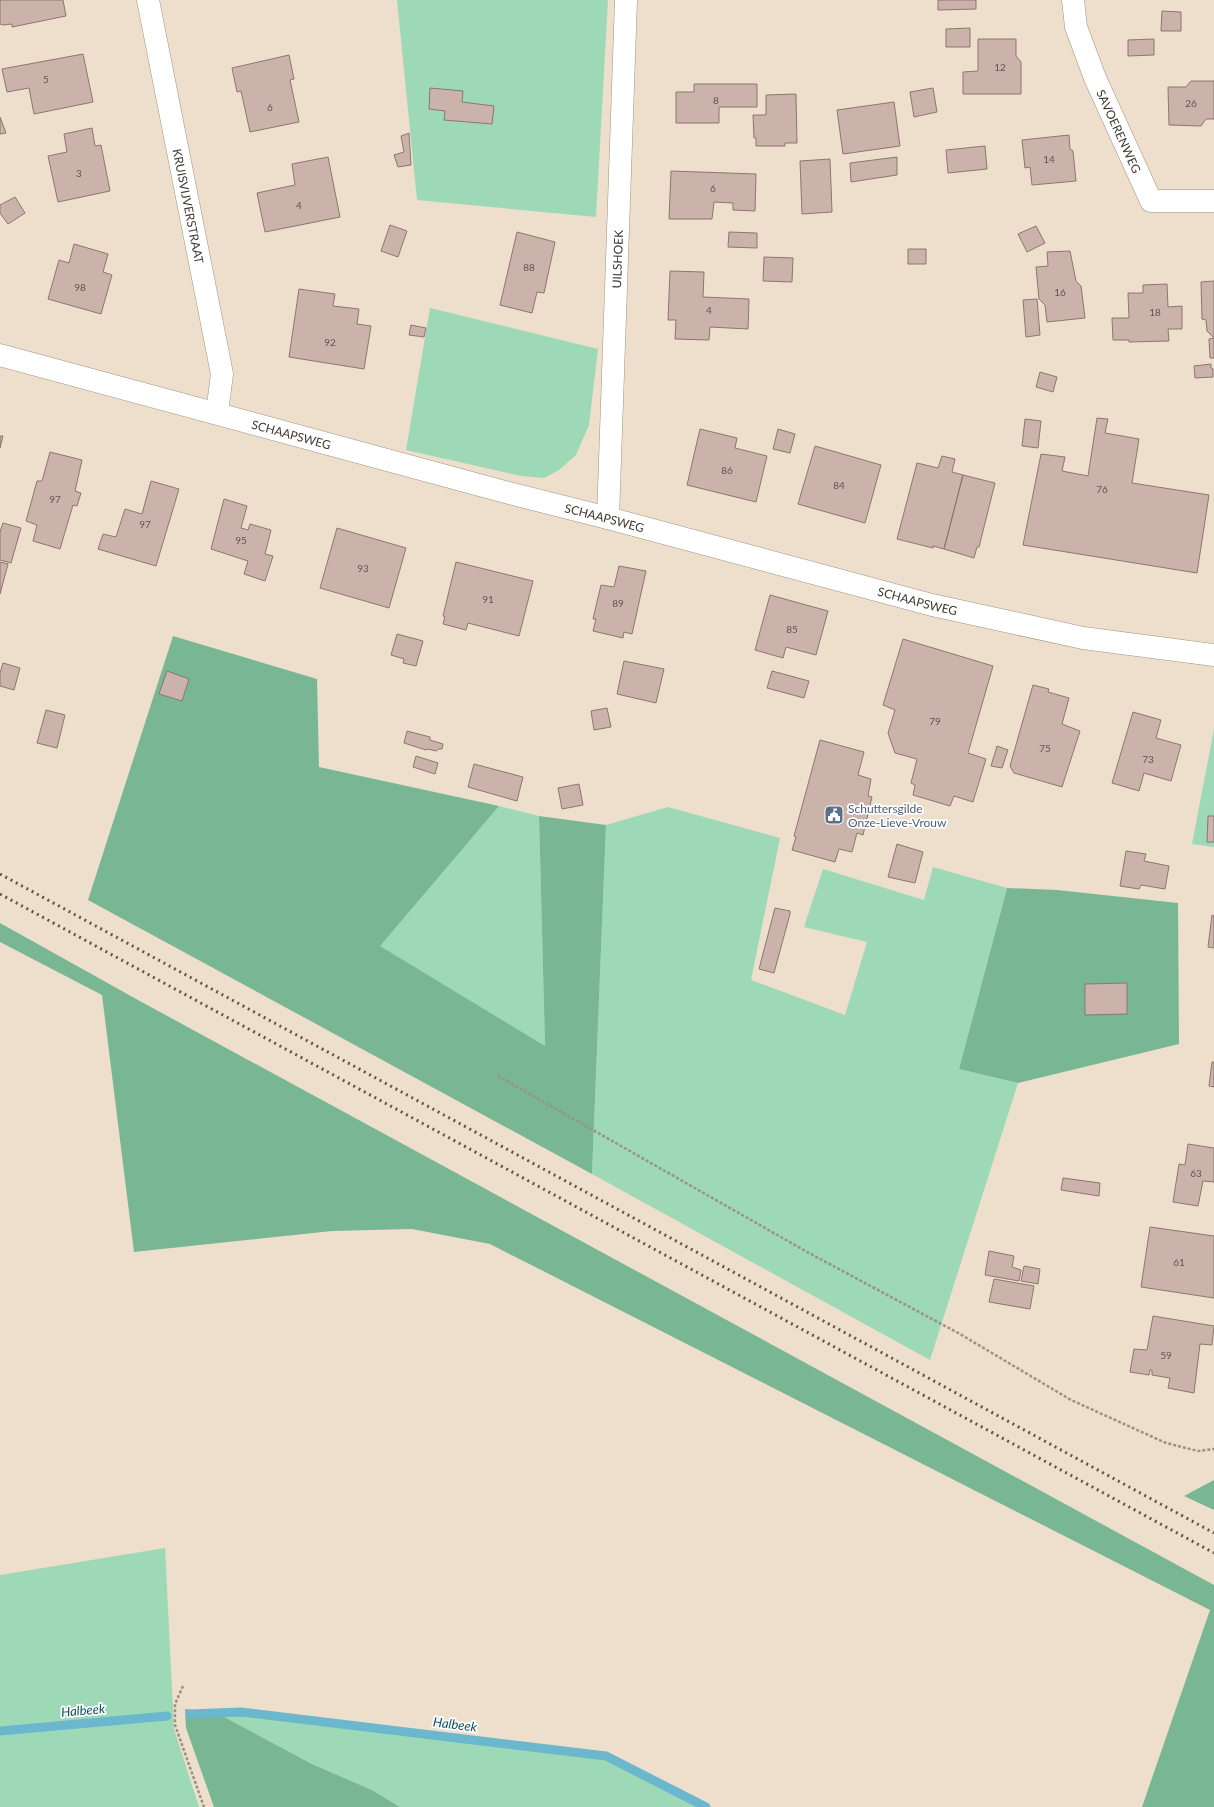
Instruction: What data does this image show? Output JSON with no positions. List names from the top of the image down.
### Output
{
  "streets": {
    "street": [
      "SAVOERENWEG",
      "KRUISVIJVERSTRAAT",
      "UILSHOEK",
      "SCHAAPSWEG"
    ]
  },
  "crossings": [
    ["KRUISVIJVERSTRAAT", "SCHAAPSWEG"],
    ["UILSHOEK", "SCHAAPSWEG"]
  ],
  "water": ["Halbeek"],
  "places": {
    "public building": ["Schuttersgilde Onze-Lieve-Vrouw"]
  },
  "house_numbers": [
    "12",
    "5",
    "8",
    "26",
    "6",
    "14",
    "3",
    "6",
    "4",
    "88",
    "98",
    "16",
    "4",
    "18",
    "92",
    "86",
    "84",
    "76",
    "97",
    "97",
    "95",
    "93",
    "91",
    "89",
    "85",
    "79",
    "75",
    "73",
    "63",
    "61",
    "59"
  ]
}
